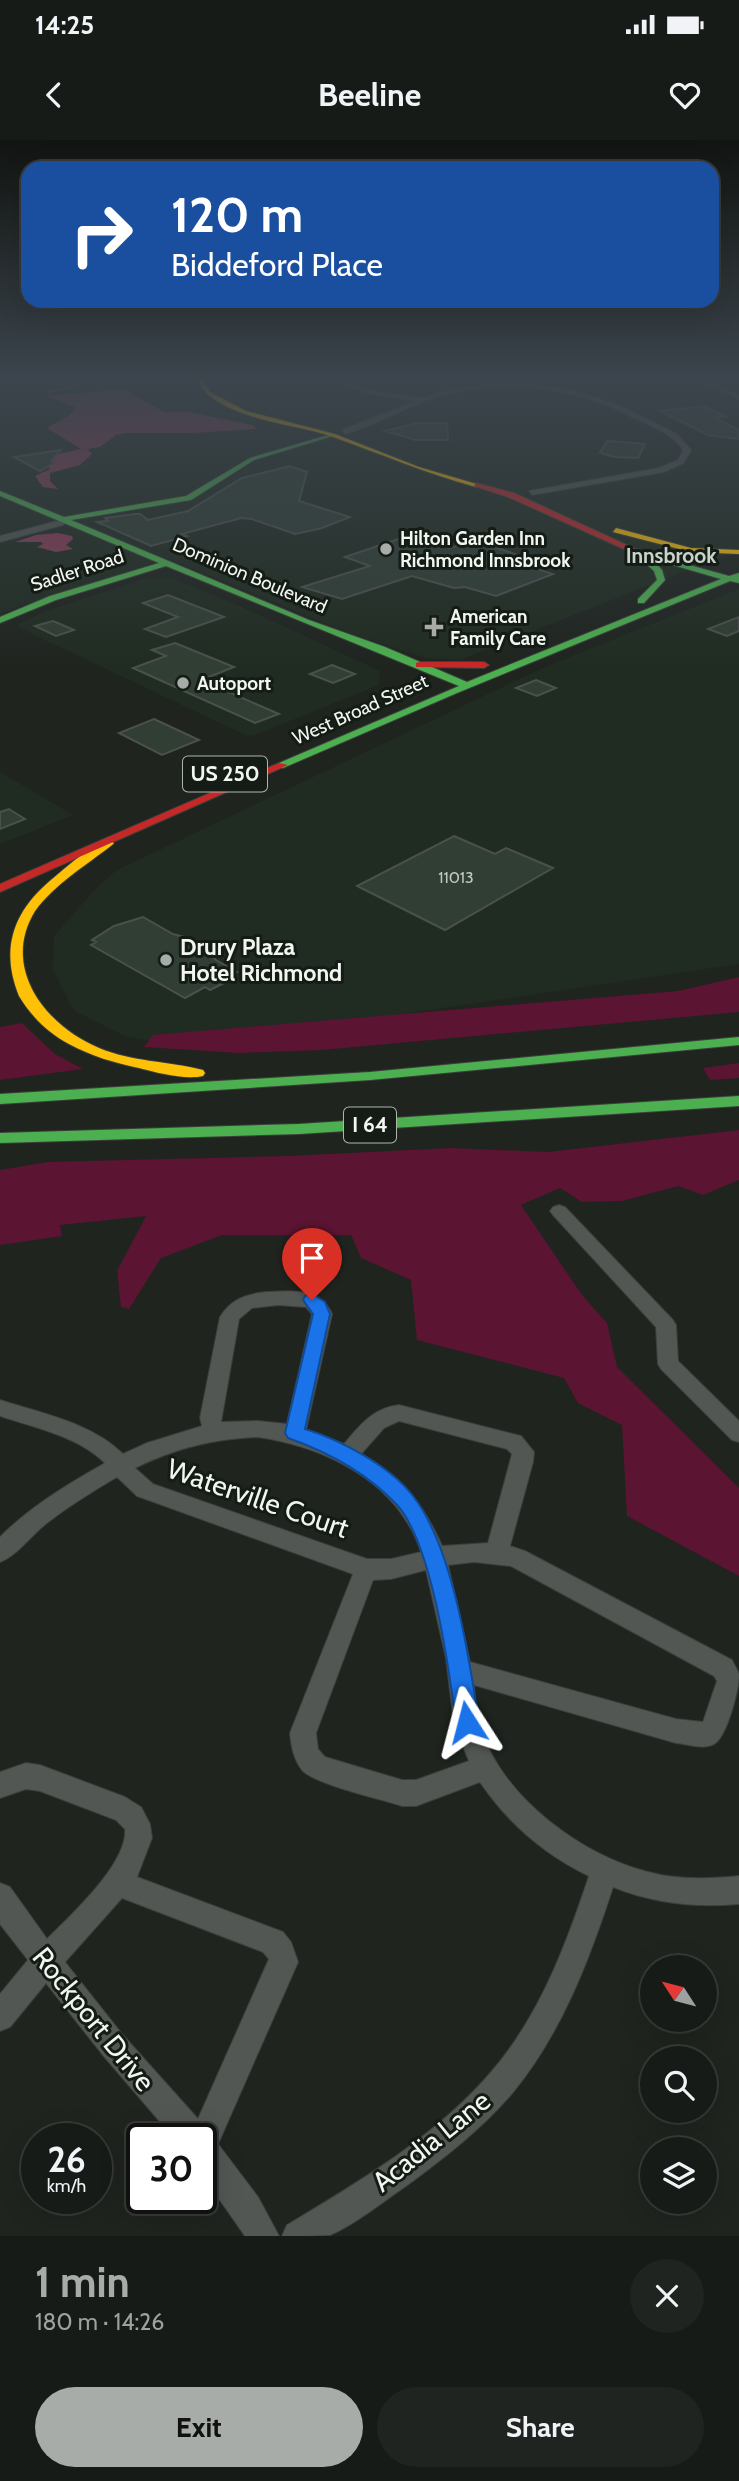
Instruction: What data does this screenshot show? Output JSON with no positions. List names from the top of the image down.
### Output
{
  "streets": {
    "main road": [
      "Sadler Road",
      "Dominion Boulevard",
      "West Broad Street",
      "US 250",
      "I 64"
    ],
    "street": ["Waterville Court", "Rockport Drive", "Acadia Lane"]
  },
  "crossings": [
    ["Sadler Road", "Dominion Boulevard"],
    ["Dominion Boulevard", "West Broad Street"]
  ],
  "districts": ["Innsbrook"],
  "places": {
    "other": ["Hilton Garden Inn Richmond Innsbrook", "Autoport", "Drury Plaza Hotel Richmond"],
    "health": ["American Family Care"]
  },
  "house_numbers": ["11013"],
  "north": "top left",
  "page": {
    "status": "14:25",
    "header": "Beeline",
    "turn": ["120 m", "Biddeford Place"],
    "speed": "26 km/h",
    "limit": "30",
    "heading": ["1 min", "180 m · 14:26"],
    "buttons": ["Exit", "Share"]
  }
}
